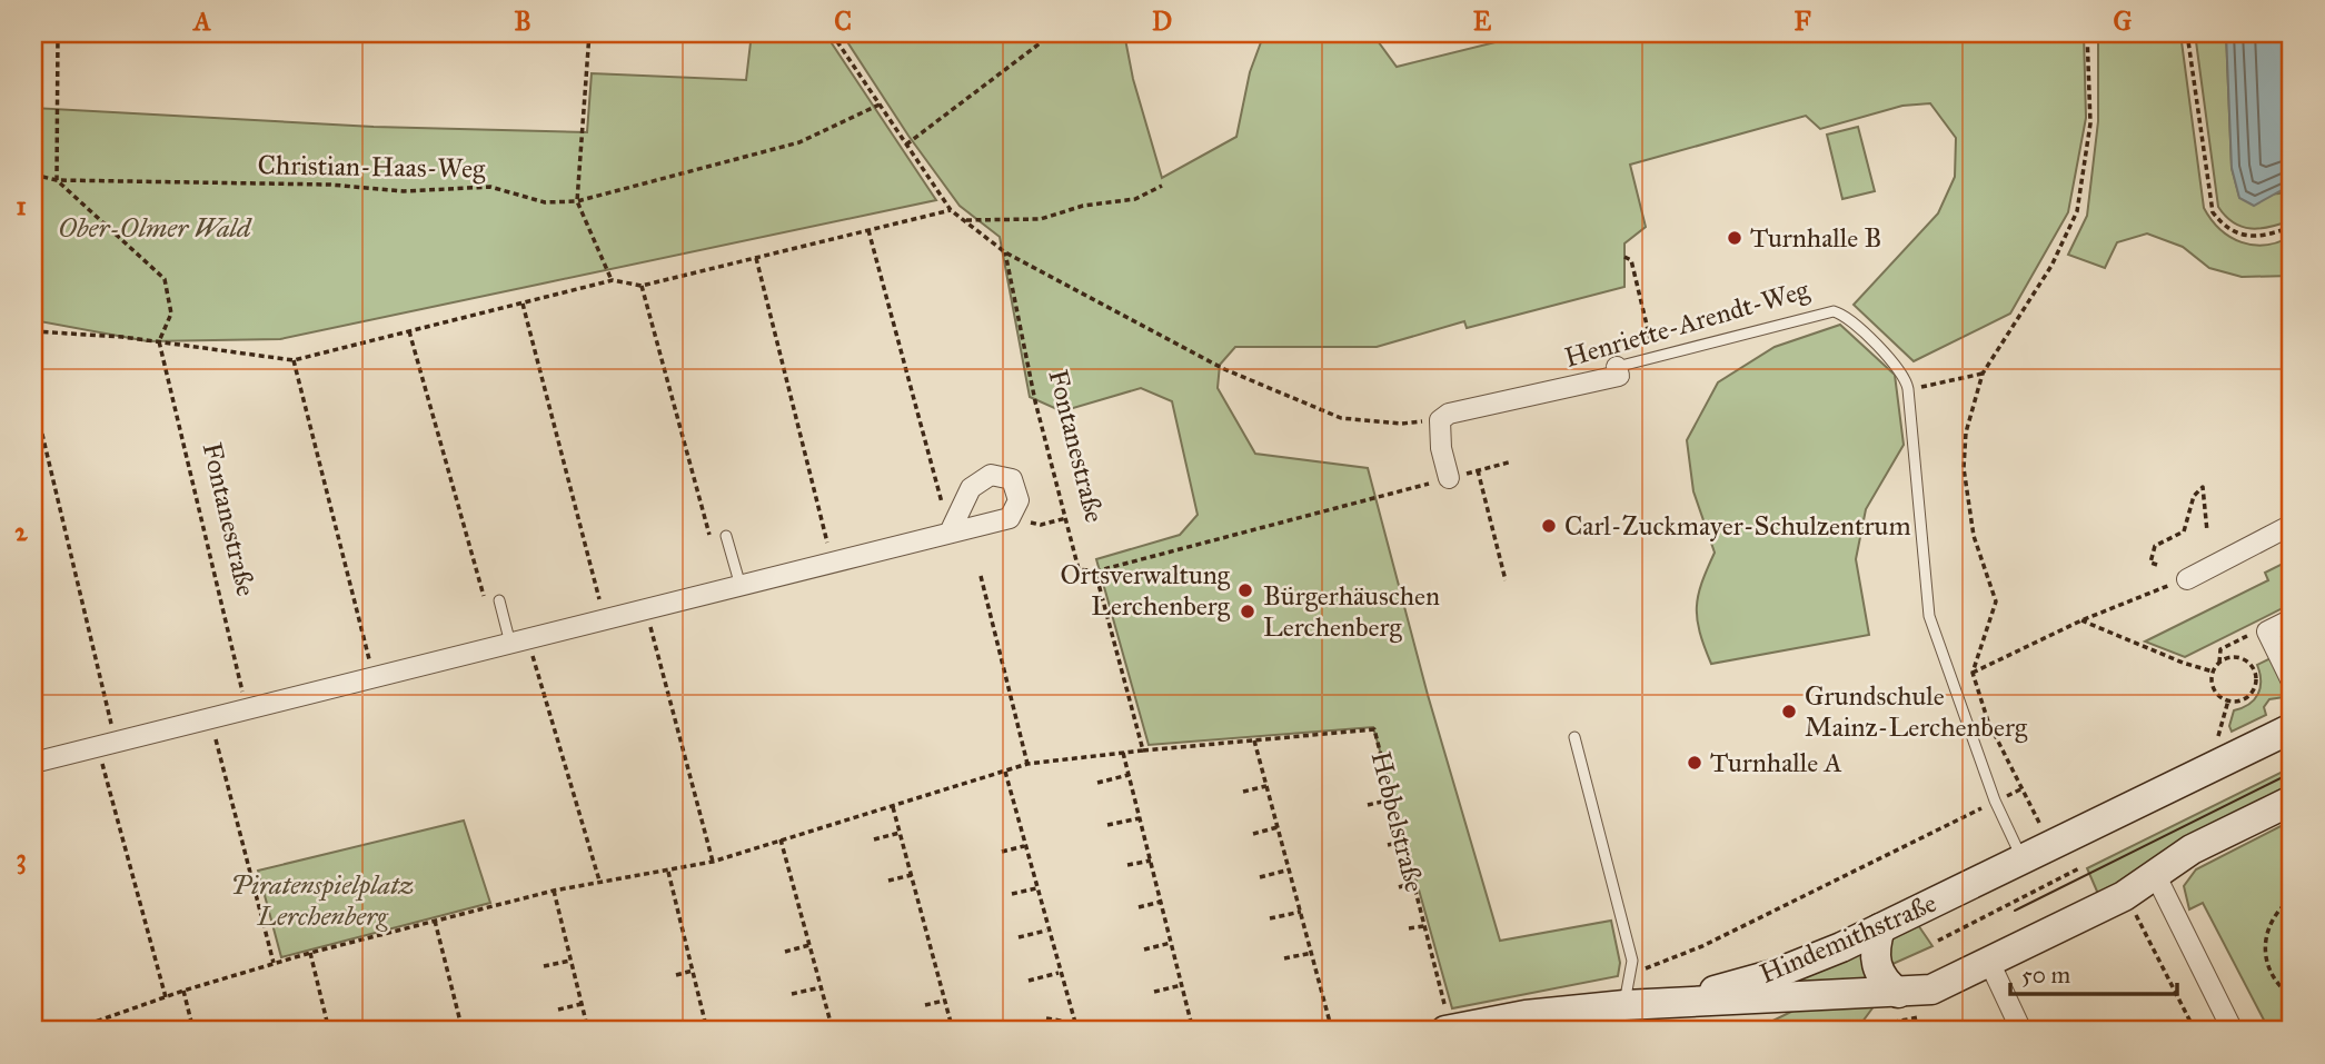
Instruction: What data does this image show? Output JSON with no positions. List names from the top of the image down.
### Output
{
  "streets": {
    "street": ["Henriette-Arendt-Weg", "Hindemithstraße"],
    "path": ["Christian-Haas-Weg", "Fontanestraße", "Hebbelstraße"]
  },
  "crossings": [
    ["Henriette-Arendt-Weg", "Hindemithstraße"],
    ["Fontanestraße", "Hebbelstraße"]
  ],
  "parks": ["Ober-Olmer Wald", "Piratenspielplatz Lerchenberg"],
  "places": [
    "Turnhalle B",
    "Carl-Zuckmayer-Schulzentrum",
    "Ortsverwaltung Lerchenberg",
    "Bürgerhäuschen Lerchenberg",
    "Grundschule Mainz-Lerchenberg",
    "Turnhalle A"
  ],
  "scale_bar": "50 m",
  "grid": {
    "columns": [
      "A",
      "B",
      "C",
      "D",
      "E",
      "F",
      "G"
    ],
    "rows": ["1", "2", "3"]
  }
}
